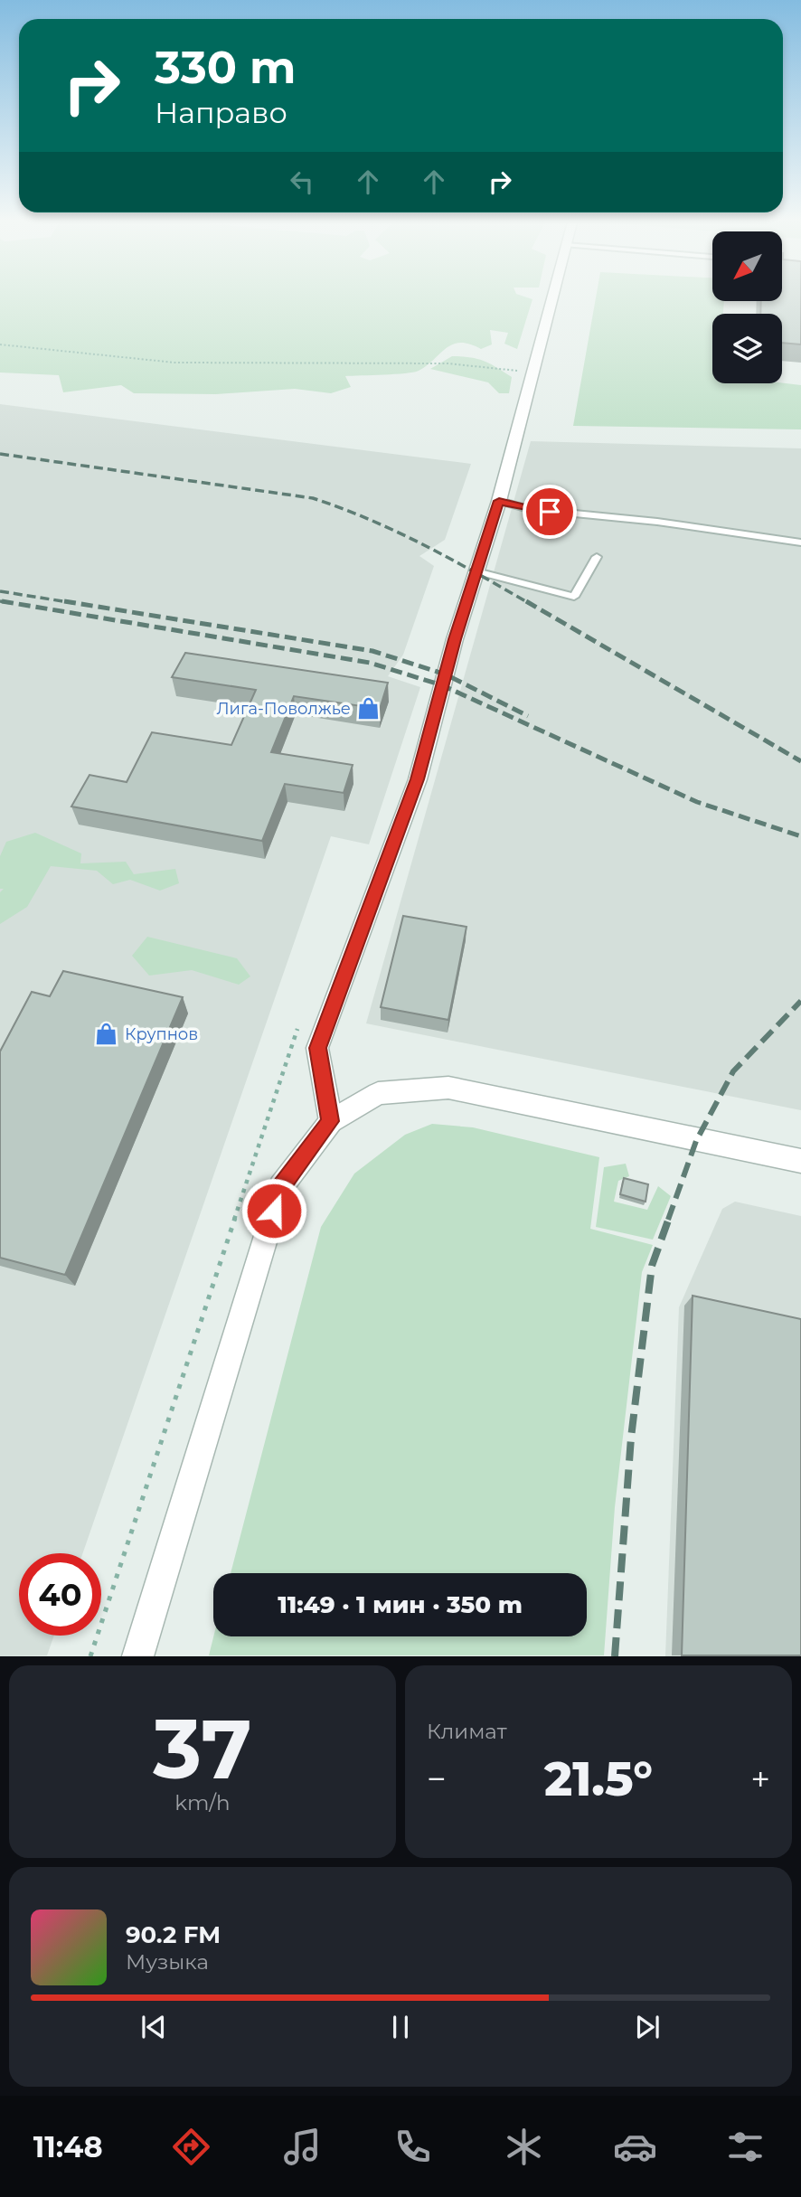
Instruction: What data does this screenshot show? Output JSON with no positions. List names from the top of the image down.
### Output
{
  "places": {
    "shop": ["Лига-Поволжье", "Крупнов"]
  },
  "north": "bottom left",
  "page": {
    "turn": ["330 m", "Направо"],
    "limit": "40",
    "trip": "11:49 · 1 мин · 350 m",
    "tile": [
      ["37", "km/h"],
      "Климат"
    ],
    "heat": ["−", "21.5°", "+"],
    "song": ["90.2 FM", "Музыка"],
    "tabs": "11:48"
  }
}
